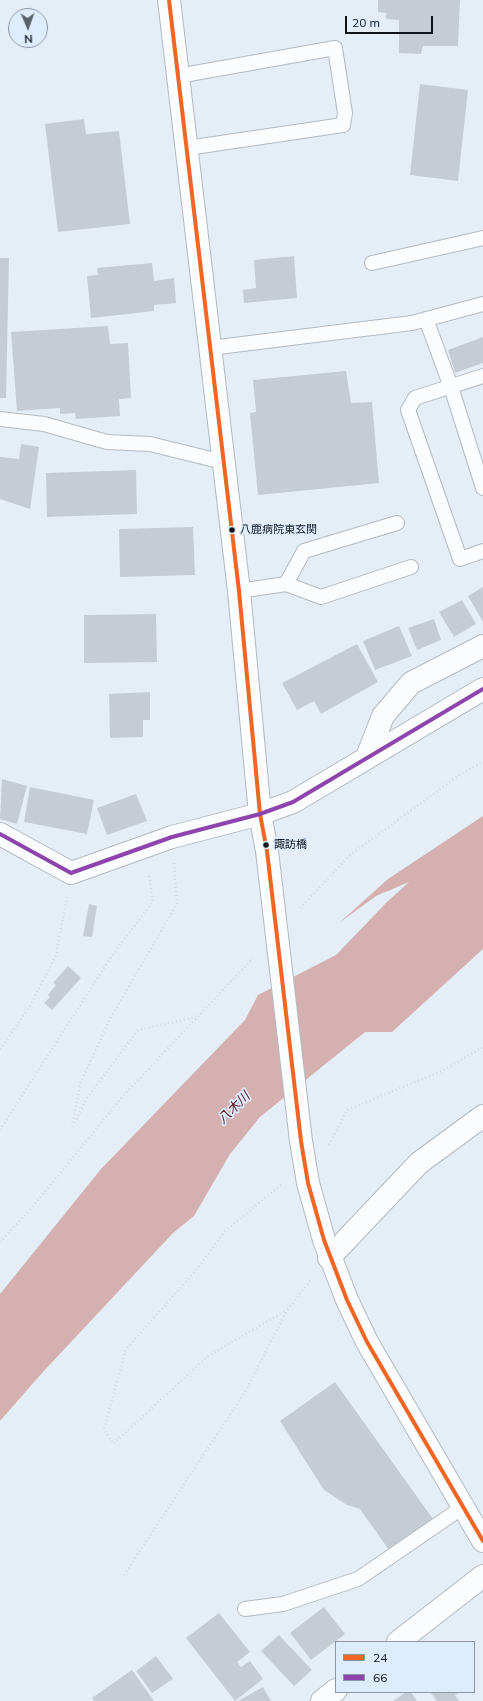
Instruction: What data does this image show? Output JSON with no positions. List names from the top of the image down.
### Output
{
  "water": ["八木川"],
  "places": ["八鹿病院東玄関", "諏訪橋"],
  "lines": ["transit line 24", "transit line 66"],
  "legend": ["24", "66"],
  "scale_bar": "20 m",
  "north": "bottom"
}
